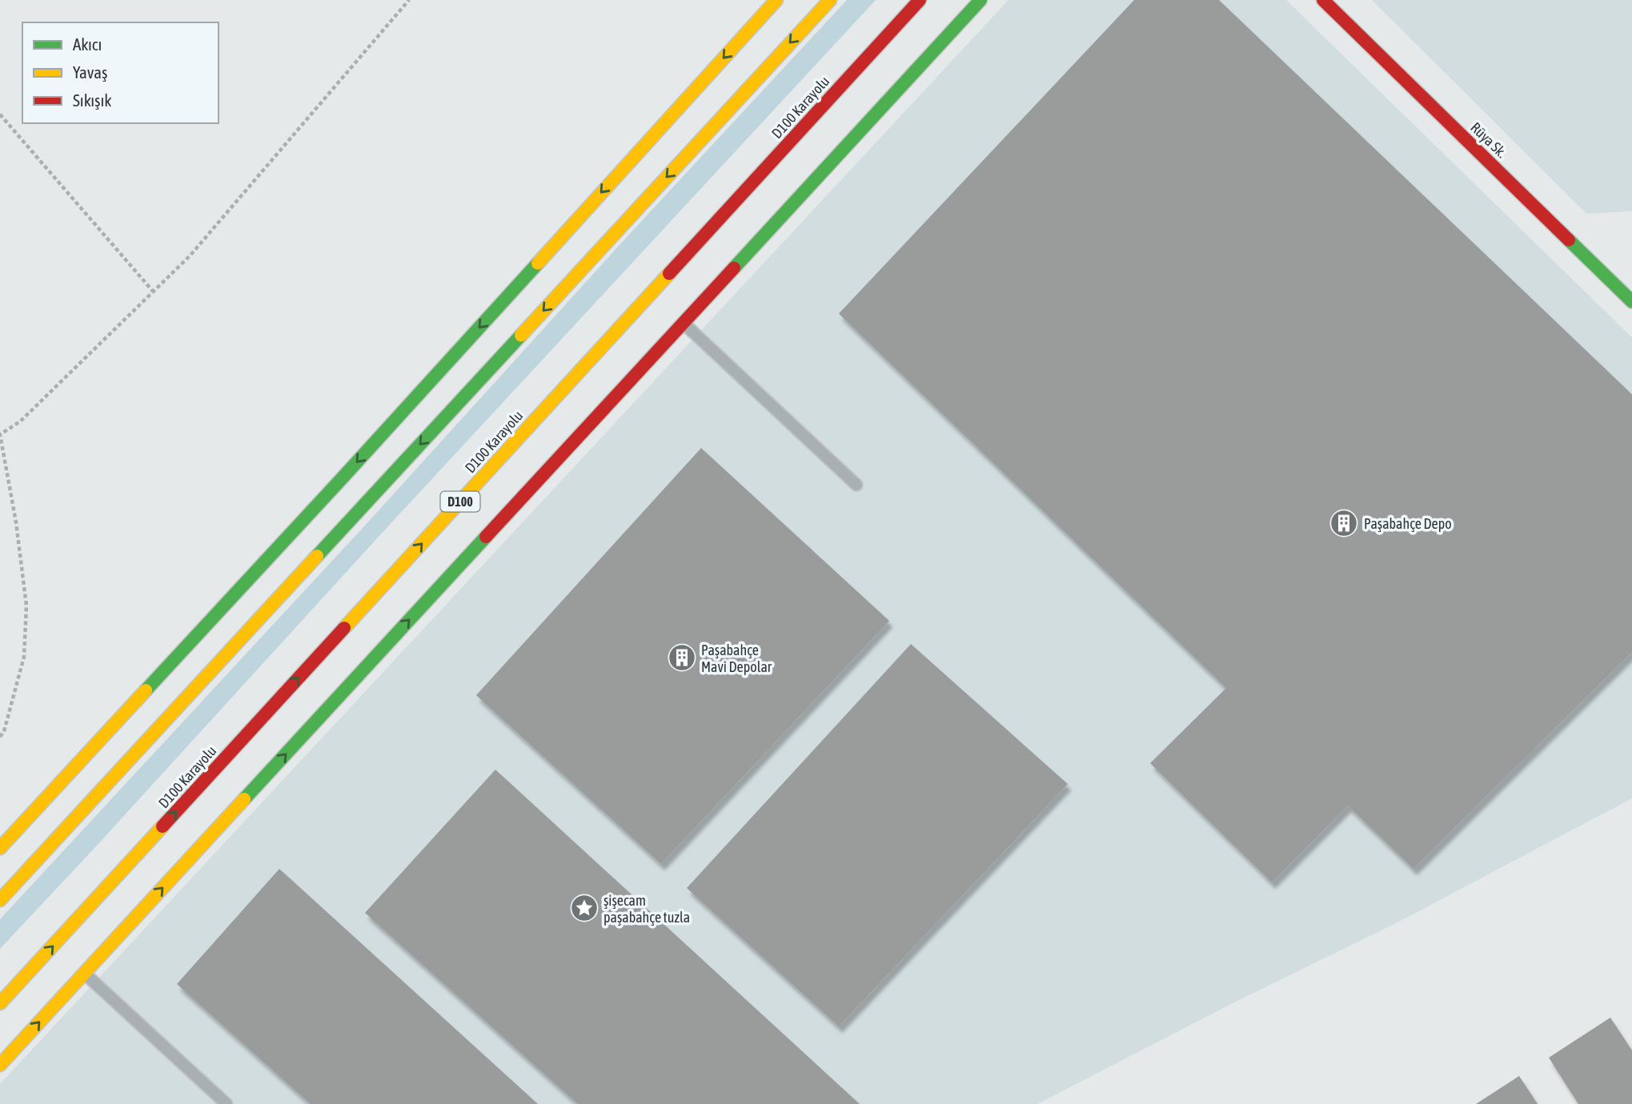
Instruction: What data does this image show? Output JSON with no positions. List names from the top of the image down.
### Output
{
  "streets": {
    "main road": ["D100 Karayolu", "Rüya Sk.", "D100"]
  },
  "places": {
    "building": ["Paşabahçe Depo", "Paşabahçe Mavi Depolar"],
    "place": ["şişecam paşabahçe tuzla"]
  },
  "legend": ["Akıcı", "Yavaş", "Sıkışık"]
}
